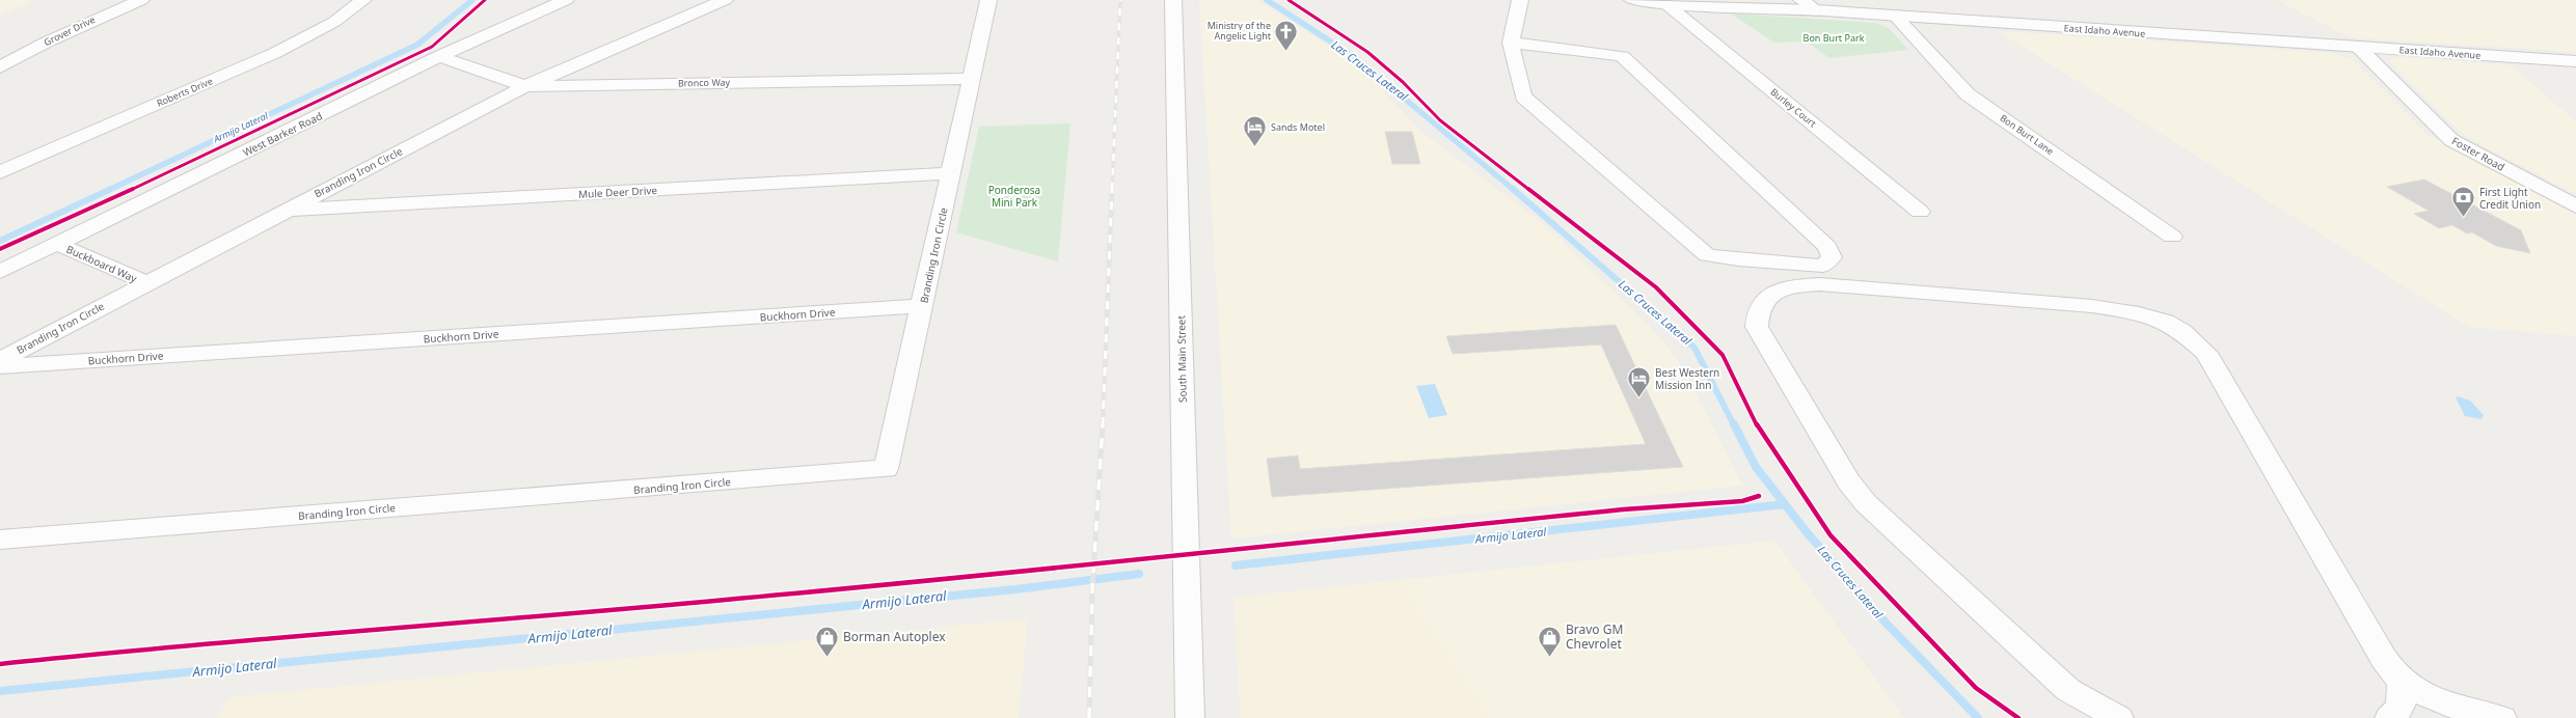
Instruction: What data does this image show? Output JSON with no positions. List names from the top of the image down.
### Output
{
  "streets": {
    "street": [
      "Grover Drive",
      "East Idaho Avenue",
      "Bronco Way",
      "Roberts Drive",
      "Burley Court",
      "West Barker Road",
      "Bon Burt Lane",
      "Foster Road",
      "Branding Iron Circle",
      "Mule Deer Drive",
      "Buckboard Way",
      "Buckhorn Drive",
      "South Main Street"
    ]
  },
  "crossings": [
    ["East Idaho Avenue", "Burley Court"],
    ["East Idaho Avenue", "Bon Burt Lane"],
    ["East Idaho Avenue", "Foster Road"],
    ["Bronco Way", "West Barker Road"],
    ["Bronco Way", "Branding Iron Circle"],
    ["West Barker Road", "Buckboard Way"],
    ["Branding Iron Circle", "Mule Deer Drive"],
    ["Branding Iron Circle", "Buckboard Way"],
    ["Branding Iron Circle", "Buckhorn Drive"]
  ],
  "water": ["Las Cruces Lateral", "Armijo Lateral"],
  "parks": ["Bon Burt Park", "Ponderosa Mini Park"],
  "places": {
    "church": ["Ministry of the Angelic Light"],
    "hotel": ["Sands Motel", "Best Western Mission Inn"],
    "bank": ["First Light Credit Union"],
    "shop": ["Borman Autoplex", "Bravo GM Chevrolet"]
  }
}
